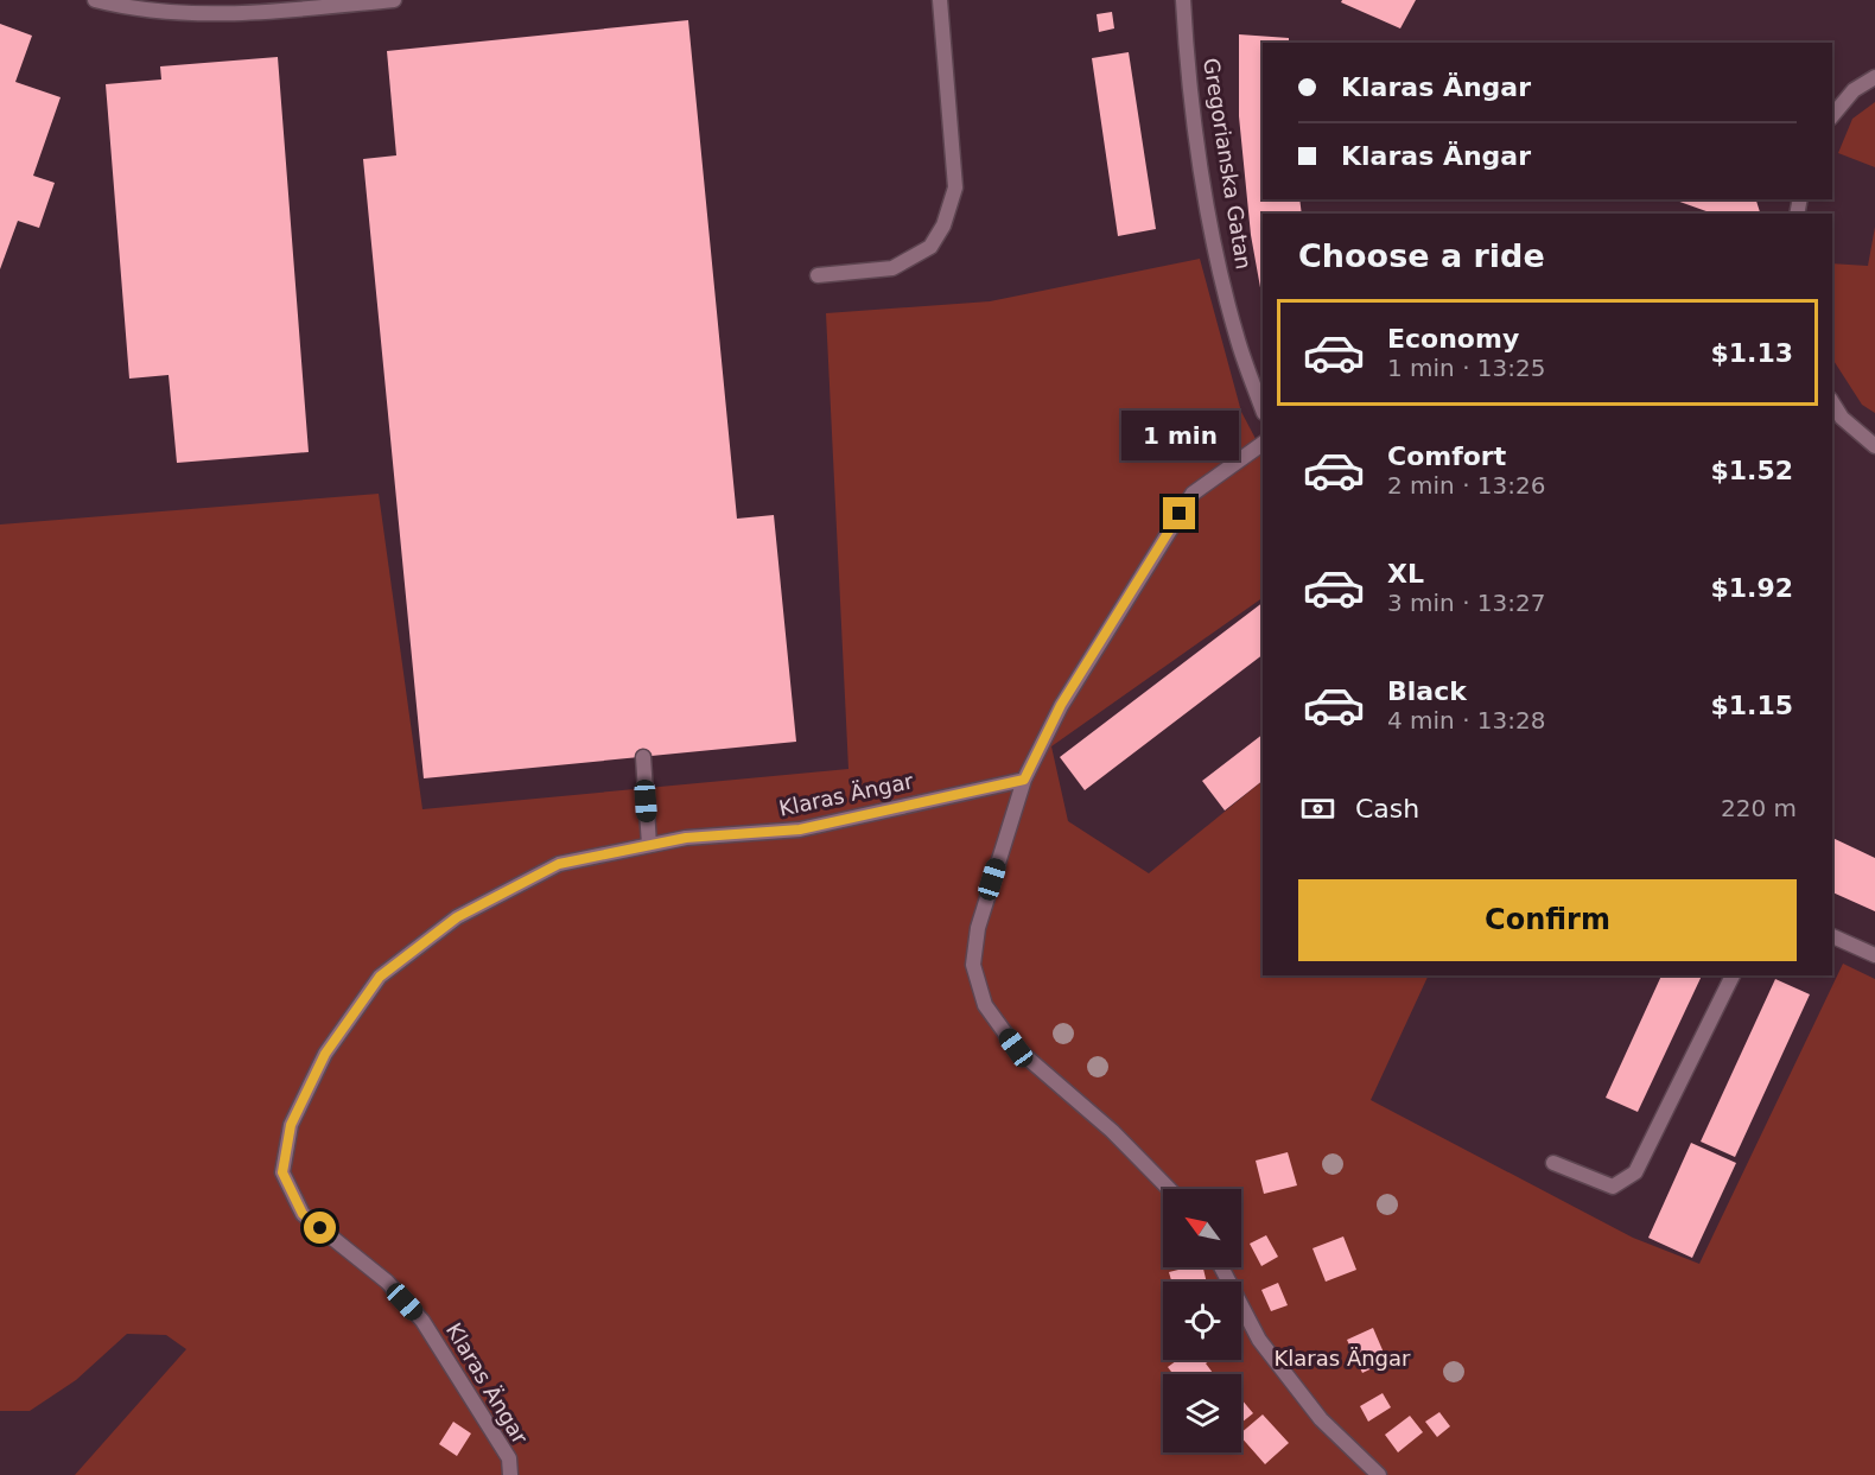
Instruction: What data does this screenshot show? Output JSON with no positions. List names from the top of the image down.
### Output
{
  "streets": {
    "street": ["Gregorianska Gatan", "Klaras Ängar"]
  },
  "parks": ["Klaras Ängar"],
  "north": "top left",
  "page": {
    "banner": ["Klaras Ängar", "Klaras Ängar"],
    "heading": "Choose a ride",
    "list": [
      {
        "name": "Economy",
        "note": "1 min · 13:25",
        "value": "$1.13"
      },
      {
        "name": "Comfort",
        "note": "2 min · 13:26",
        "value": "$1.52"
      },
      {
        "name": "XL",
        "note": "3 min · 13:27",
        "value": "$1.92"
      },
      {
        "name": "Black",
        "note": "4 min · 13:28",
        "value": "$1.15"
      }
    ],
    "bubble": "1 min",
    "pay": ["Cash", "220 m"],
    "buttons": "Confirm"
  }
}
